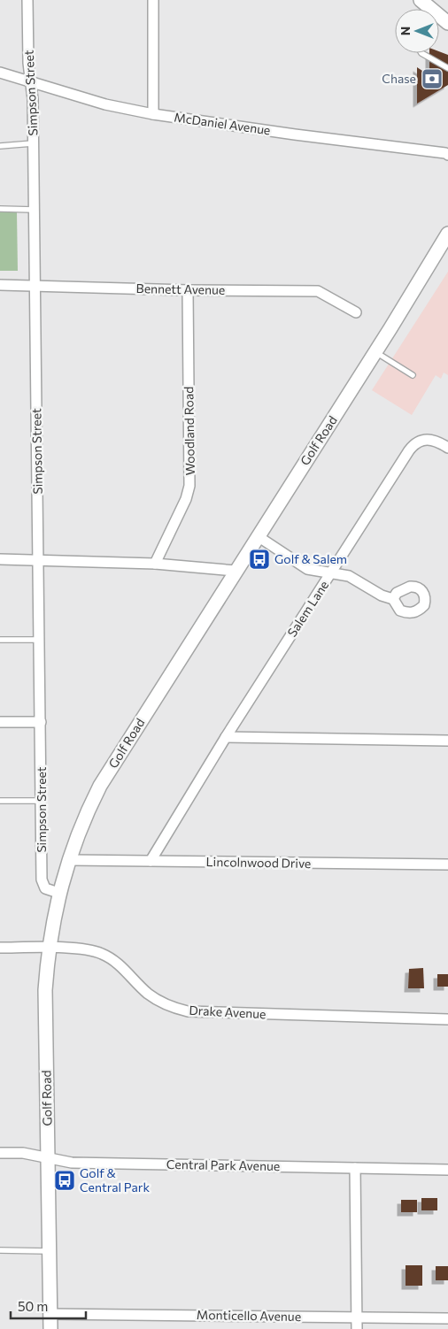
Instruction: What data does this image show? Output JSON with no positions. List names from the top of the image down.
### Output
{
  "streets": {
    "main road": ["Golf Road"],
    "street": [
      "Simpson Street",
      "McDaniel Avenue",
      "Bennett Avenue",
      "Woodland Road",
      "Salem Lane",
      "Lincolnwood Drive",
      "Drake Avenue",
      "Central Park Avenue",
      "Monticello Avenue"
    ]
  },
  "crossings": [
    ["Simpson Street", "McDaniel Avenue"],
    ["Simpson Street", "Bennett Avenue"],
    ["Simpson Street", "Golf Road"],
    ["Bennett Avenue", "Woodland Road"],
    ["Golf Road", "Lincolnwood Drive"],
    ["Golf Road", "Drake Avenue"],
    ["Golf Road", "Central Park Avenue"],
    ["Golf Road", "Monticello Avenue"],
    ["Salem Lane", "Lincolnwood Drive"]
  ],
  "places": {
    "bank": ["Chase"],
    "bus stop": ["Golf & Salem", "Golf & Central Park"]
  },
  "scale_bar": "50 m",
  "north": "left"
}
